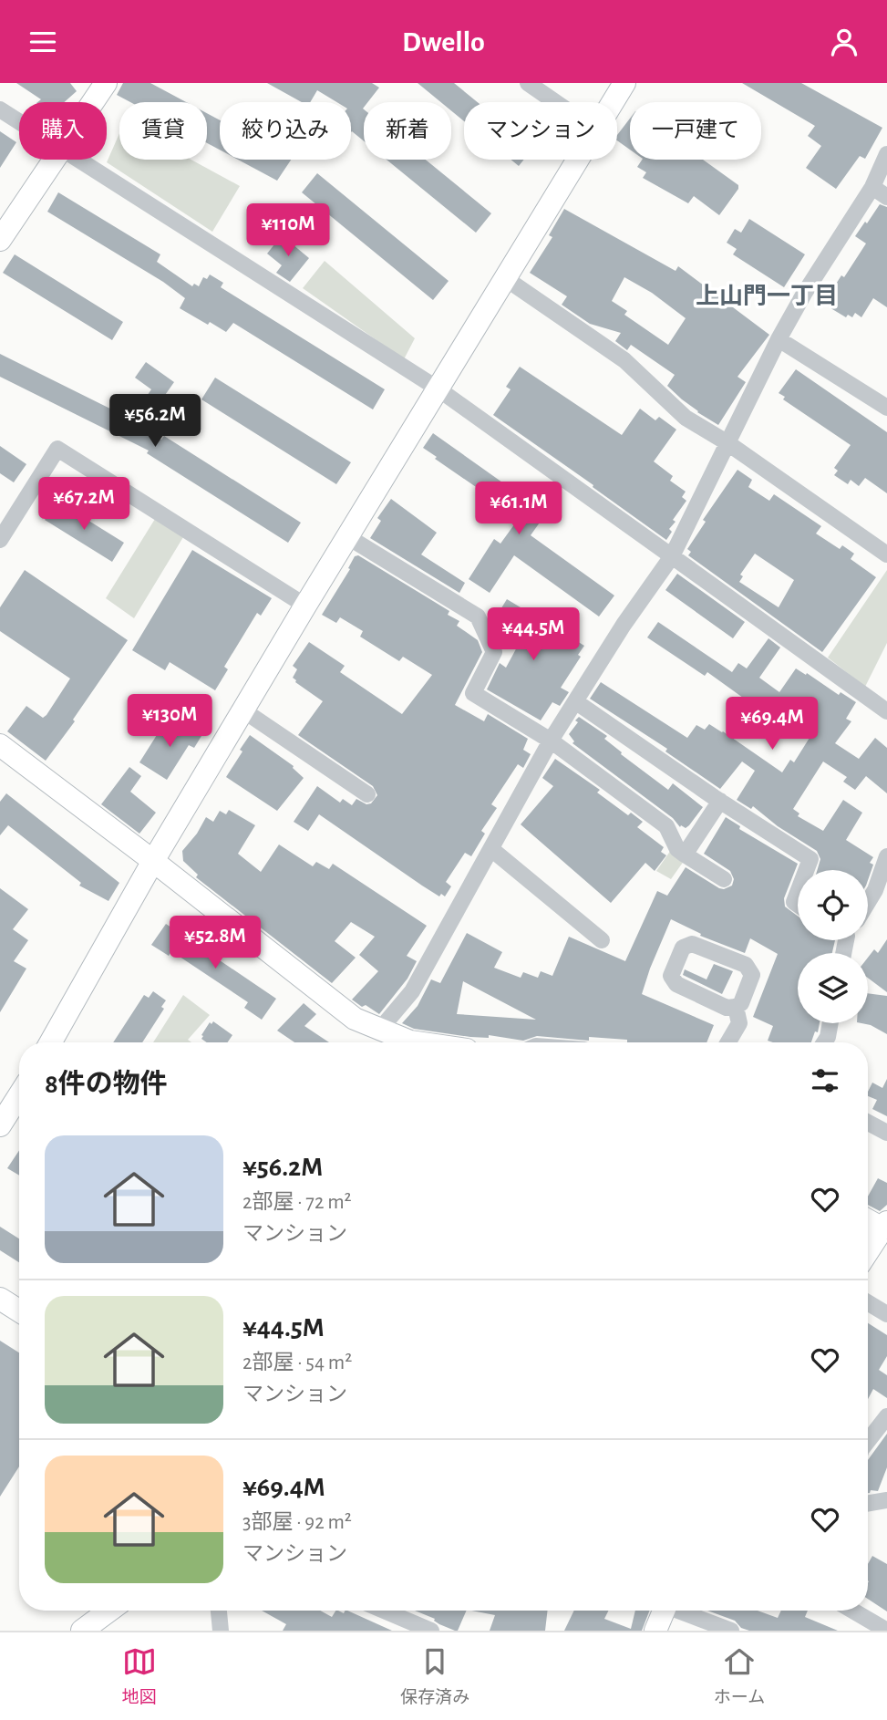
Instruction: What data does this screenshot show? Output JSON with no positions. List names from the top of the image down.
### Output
{
  "districts": ["上山門一丁目"],
  "page": {
    "header": "Dwello",
    "chip": [
      "購入",
      "賃貸",
      "絞り込み",
      "新着",
      "マンション",
      "一戸建て"
    ],
    "price": [
      "¥110M",
      "¥56.2M",
      "¥67.2M",
      "¥61.1M",
      "¥44.5M",
      "¥130M",
      "¥69.4M",
      "¥52.8M"
    ],
    "heading": "8件の物件",
    "list": [
      {
        "name": "¥56.2M",
        "note": "2部屋 · 72 m² · マンション"
      },
      {
        "name": "¥44.5M",
        "note": "2部屋 · 54 m² · マンション"
      },
      {
        "name": "¥69.4M",
        "note": "3部屋 · 92 m² · マンション"
      }
    ],
    "tabs": ["地図", "保存済み", "ホーム"]
  }
}
